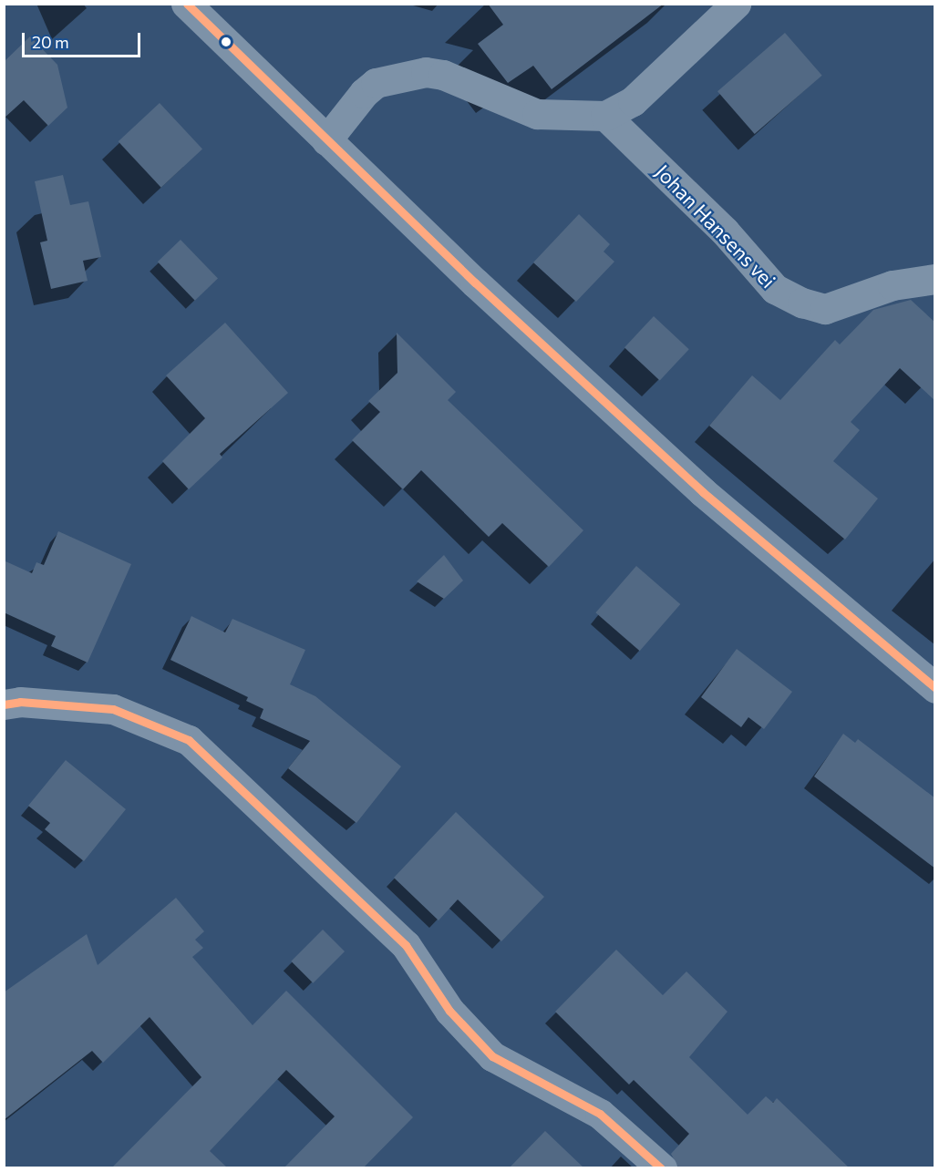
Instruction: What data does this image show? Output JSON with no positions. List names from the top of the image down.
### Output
{
  "streets": {
    "street": ["Johan Hansens vei"]
  },
  "scale_bar": "20 m"
}
